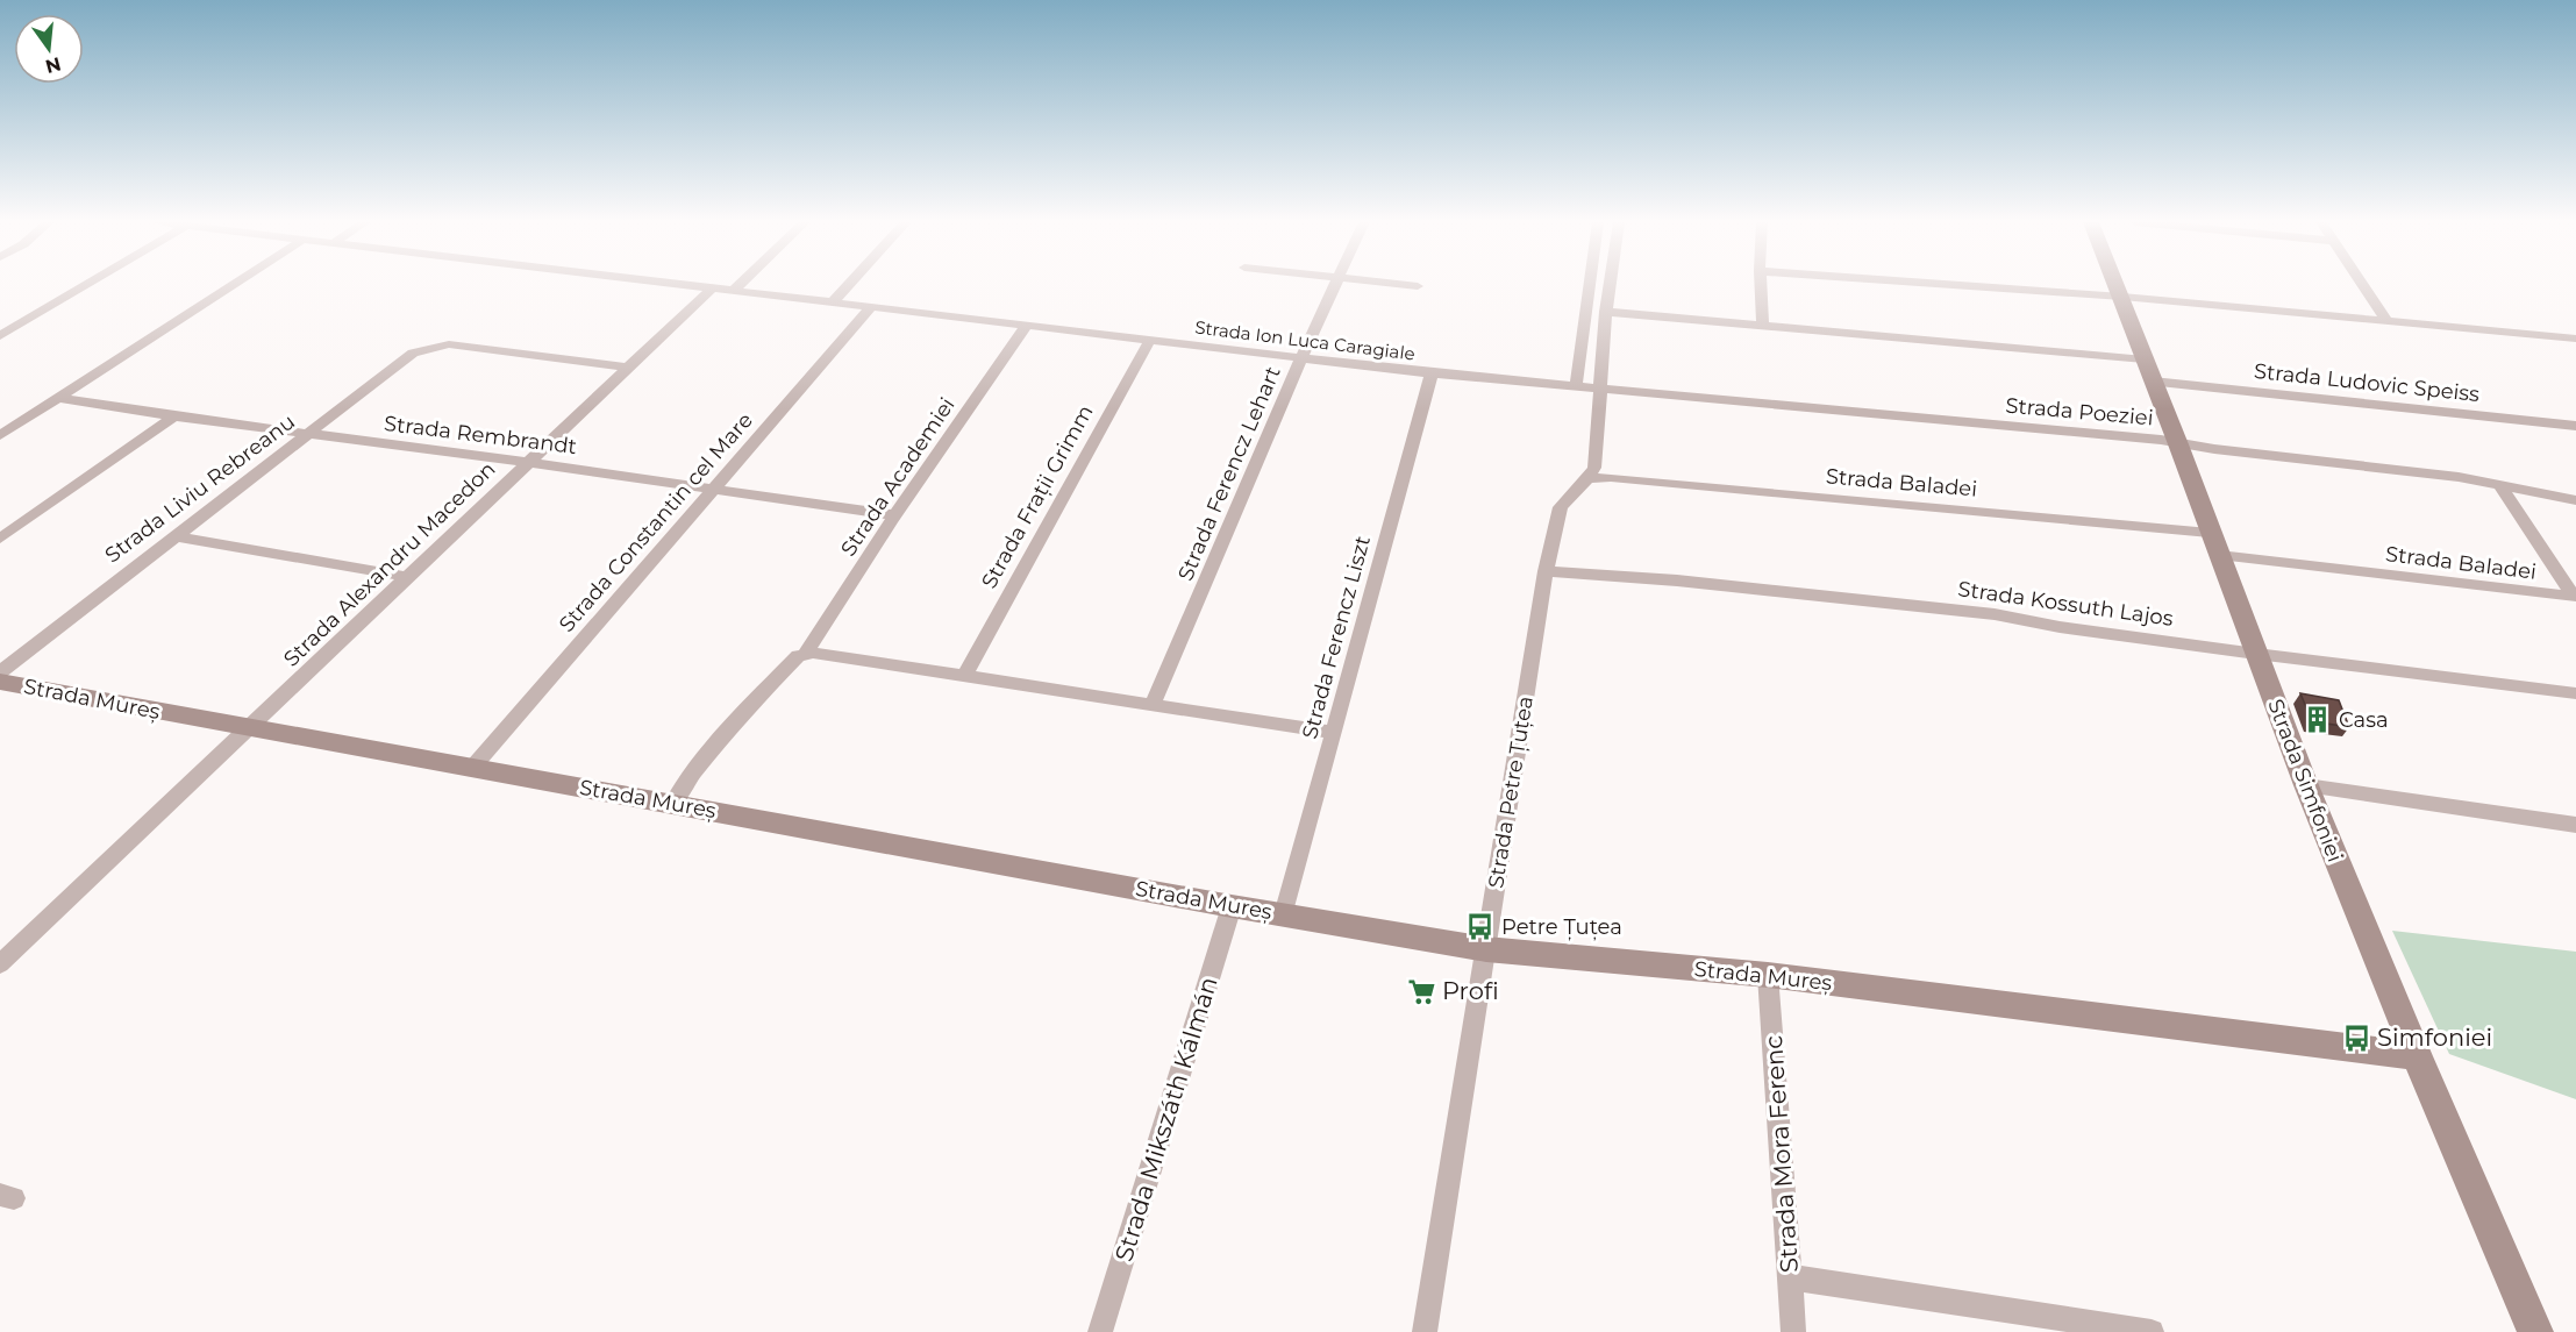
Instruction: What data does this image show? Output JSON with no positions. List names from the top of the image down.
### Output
{
  "streets": {
    "street": [
      "Strada Ion Luca Caragiale",
      "Strada Ludovic Speiss",
      "Strada Poeziei",
      "Strada Rembrandt",
      "Strada Ferencz Lehart",
      "Strada Academiei",
      "Strada Baladei",
      "Strada Liviu Rebreanu",
      "Strada Frații Grimm",
      "Strada Constantin cel Mare",
      "Strada Alexandru Macedon",
      "Strada Kossuth Lajos",
      "Strada Ferencz Liszt",
      "Strada Mureș",
      "Strada Simfoniei",
      "Strada Petre Țuțea",
      "Strada Mikszáth Kálmán",
      "Strada Mora Ferenc"
    ]
  },
  "crossings": [
    ["Strada Ion Luca Caragiale", "Strada Poeziei"],
    ["Strada Ion Luca Caragiale", "Strada Ferencz Lehart"],
    ["Strada Ion Luca Caragiale", "Strada Academiei"],
    ["Strada Ion Luca Caragiale", "Strada Frații Grimm"],
    ["Strada Ion Luca Caragiale", "Strada Constantin cel Mare"],
    ["Strada Ion Luca Caragiale", "Strada Alexandru Macedon"],
    ["Strada Ion Luca Caragiale", "Strada Ferencz Liszt"],
    ["Strada Ludovic Speiss", "Strada Simfoniei"],
    ["Strada Ludovic Speiss", "Strada Petre Țuțea"],
    ["Strada Poeziei", "Strada Baladei"],
    ["Strada Poeziei", "Strada Simfoniei"],
    ["Strada Poeziei", "Strada Petre Țuțea"],
    ["Strada Rembrandt", "Strada Academiei"],
    ["Strada Rembrandt", "Strada Liviu Rebreanu"],
    ["Strada Rembrandt", "Strada Constantin cel Mare"],
    ["Strada Rembrandt", "Strada Alexandru Macedon"],
    ["Strada Academiei", "Strada Mureș"],
    ["Strada Baladei", "Strada Simfoniei"],
    ["Strada Baladei", "Strada Petre Țuțea"],
    ["Strada Liviu Rebreanu", "Strada Alexandru Macedon"],
    ["Strada Liviu Rebreanu", "Strada Mureș"],
    ["Strada Constantin cel Mare", "Strada Mureș"],
    ["Strada Alexandru Macedon", "Strada Mureș"],
    ["Strada Kossuth Lajos", "Strada Simfoniei"],
    ["Strada Kossuth Lajos", "Strada Petre Țuțea"],
    ["Strada Ferencz Liszt", "Strada Mureș"],
    ["Strada Mureș", "Strada Simfoniei"],
    ["Strada Mureș", "Strada Petre Țuțea"],
    ["Strada Mureș", "Strada Mikszáth Kálmán"],
    ["Strada Mureș", "Strada Mora Ferenc"]
  ],
  "places": {
    "building": ["Casa"],
    "bus stop": ["Petre Țuțea", "Simfoniei"],
    "supermarket": ["Profi"]
  },
  "north": "bottom"
}
